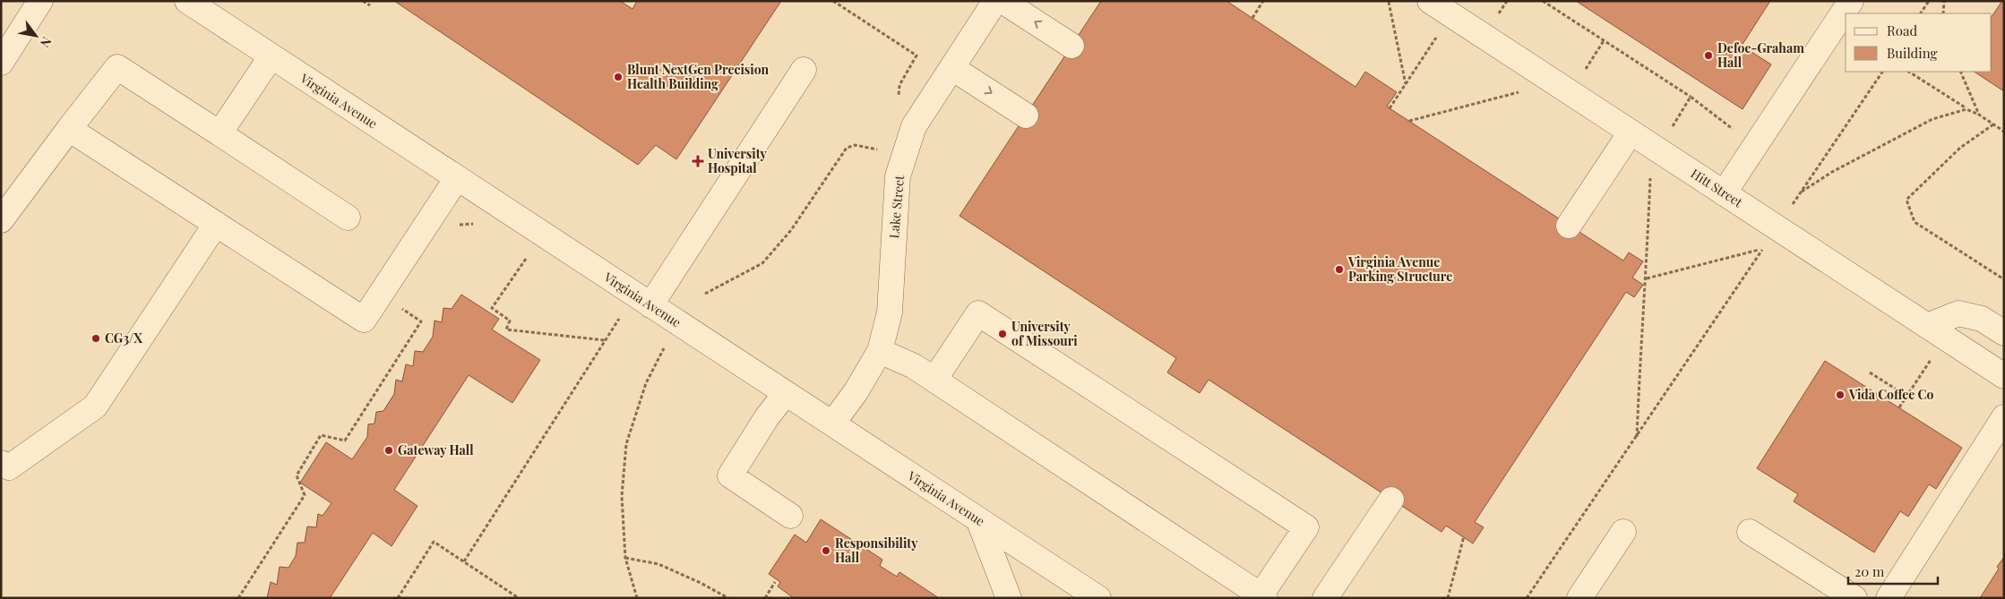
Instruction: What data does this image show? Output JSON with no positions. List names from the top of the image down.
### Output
{
  "streets": {
    "street": ["Virginia Avenue", "Hitt Street", "Lake Street"]
  },
  "crossings": [
    ["Virginia Avenue", "Lake Street"]
  ],
  "places": {
    "other": [
      "Defoe-Graham Hall",
      "Blunt NextGen Precision Health Building",
      "Virginia Avenue Parking Structure",
      "University of Missouri",
      "CG3/X",
      "Vida Coffee Co",
      "Gateway Hall",
      "Responsibility Hall"
    ],
    "health": ["University Hospital"]
  },
  "legend": ["Road", "Building"],
  "scale_bar": "20 m",
  "north": "bottom right"
}
